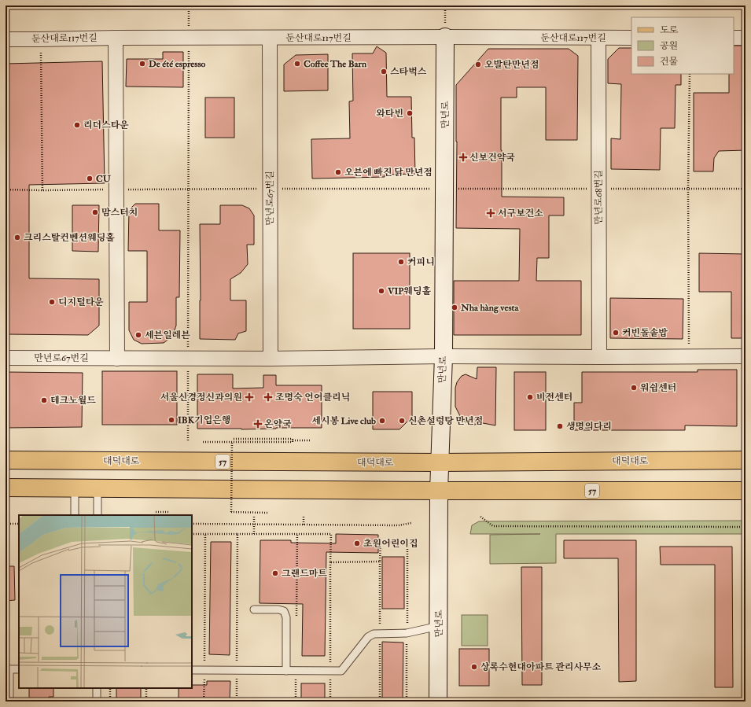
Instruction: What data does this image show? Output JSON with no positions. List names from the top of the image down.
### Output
{
  "streets": {
    "main road": ["대덕대로", "57"],
    "street": [
      "둔산대로117번길",
      "만년로",
      "만년로68번길",
      "만년로67번길"
    ]
  },
  "crossings": [
    ["둔산대로117번길", "만년로"],
    ["둔산대로117번길", "만년로68번길"],
    ["둔산대로117번길", "만년로67번길"],
    ["만년로", "만년로67번길"],
    ["만년로", "대덕대로"],
    ["만년로", "57"]
  ],
  "places": {
    "other": [
      "De été espresso",
      "Coffee The Barn",
      "오발탄만년점",
      "스타벅스",
      "와타빈",
      "리더스타운",
      "오븐에 빠진 닭 만년점",
      "CU",
      "맘스터치",
      "크리스탈컨벤션웨딩홀",
      "커피니",
      "VIP웨딩홀",
      "디지털타운",
      "Nha hàng vesta",
      "커빈돌솥밥",
      "세븐일레븐",
      "워쉽센터",
      "비전센터",
      "테크노월드",
      "IBK기업은행",
      "세시봉 Live club",
      "신촌설렁탕 만년점",
      "생명의다리",
      "초원어린이집",
      "그랜드마트",
      "상록수현대아파트 관리사무소"
    ],
    "health": [
      "신보건약국",
      "서구보건소",
      "서울신경정신과의원",
      "조명숙 언어클리닉",
      "온약국"
    ]
  },
  "legend": ["도로", "공원", "건물"]
}
